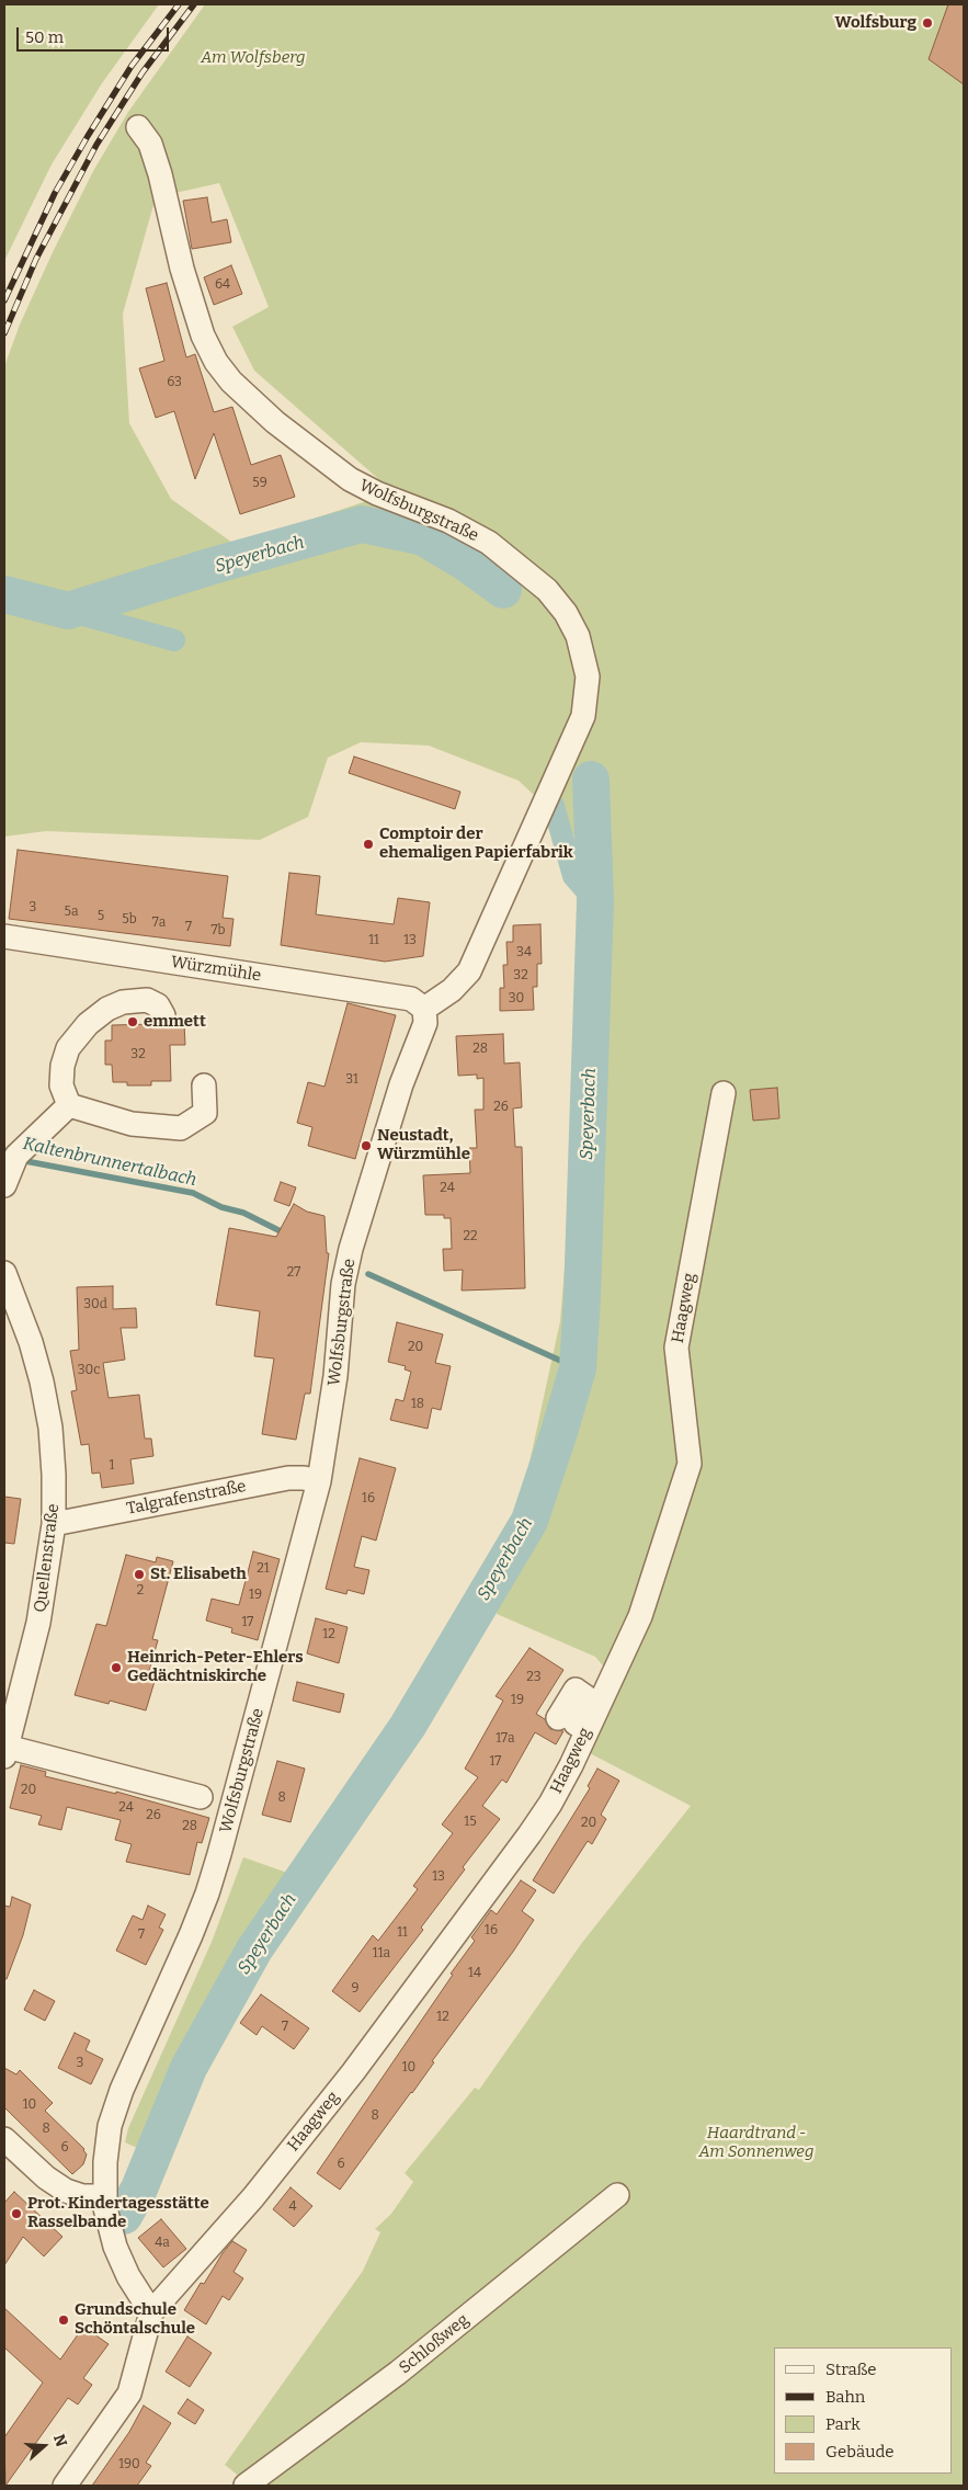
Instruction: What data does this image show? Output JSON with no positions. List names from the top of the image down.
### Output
{
  "streets": {
    "street": [
      "Wolfsburgstraße",
      "Würzmühle",
      "Haagweg",
      "Talgrafenstraße",
      "Quellenstraße",
      "Schloßweg"
    ]
  },
  "crossings": [
    ["Wolfsburgstraße", "Würzmühle"],
    ["Wolfsburgstraße", "Talgrafenstraße"],
    ["Talgrafenstraße", "Quellenstraße"]
  ],
  "water": ["Speyerbach", "Kaltenbrunnertalbach"],
  "parks": ["Am Wolfsberg", "Haardtrand - Am Sonnenweg"],
  "places": [
    "Wolfsburg",
    "Comptoir der ehemaligen Papierfabrik",
    "emmett",
    "Neustadt, Würzmühle",
    "St. Elisabeth",
    "Heinrich-Peter-Ehlers Gedächtniskirche",
    "Prot. Kindertagesstätte Rasselbande",
    "Grundschule Schöntalschule"
  ],
  "house_numbers": [
    "64",
    "63",
    "59",
    "3",
    "5a",
    "5",
    "5b",
    "7a",
    "7",
    "7b",
    "11",
    "13",
    "34",
    "32",
    "30",
    "28",
    "32",
    "31",
    "26",
    "24",
    "22",
    "27",
    "30d",
    "20",
    "30c",
    "18",
    "1",
    "16",
    "21",
    "2",
    "19",
    "17",
    "12",
    "23",
    "19",
    "17a",
    "17",
    "20",
    "8",
    "24",
    "26",
    "15",
    "20",
    "28",
    "13",
    "16",
    "11",
    "7",
    "11a",
    "14",
    "9",
    "12",
    "7",
    "3",
    "10",
    "10",
    "8",
    "8",
    "6",
    "6",
    "4",
    "4a",
    "190"
  ],
  "legend": [
    "Straße",
    "Bahn",
    "Park",
    "Gebäude"
  ],
  "scale_bar": "50 m",
  "north": "right"
}
